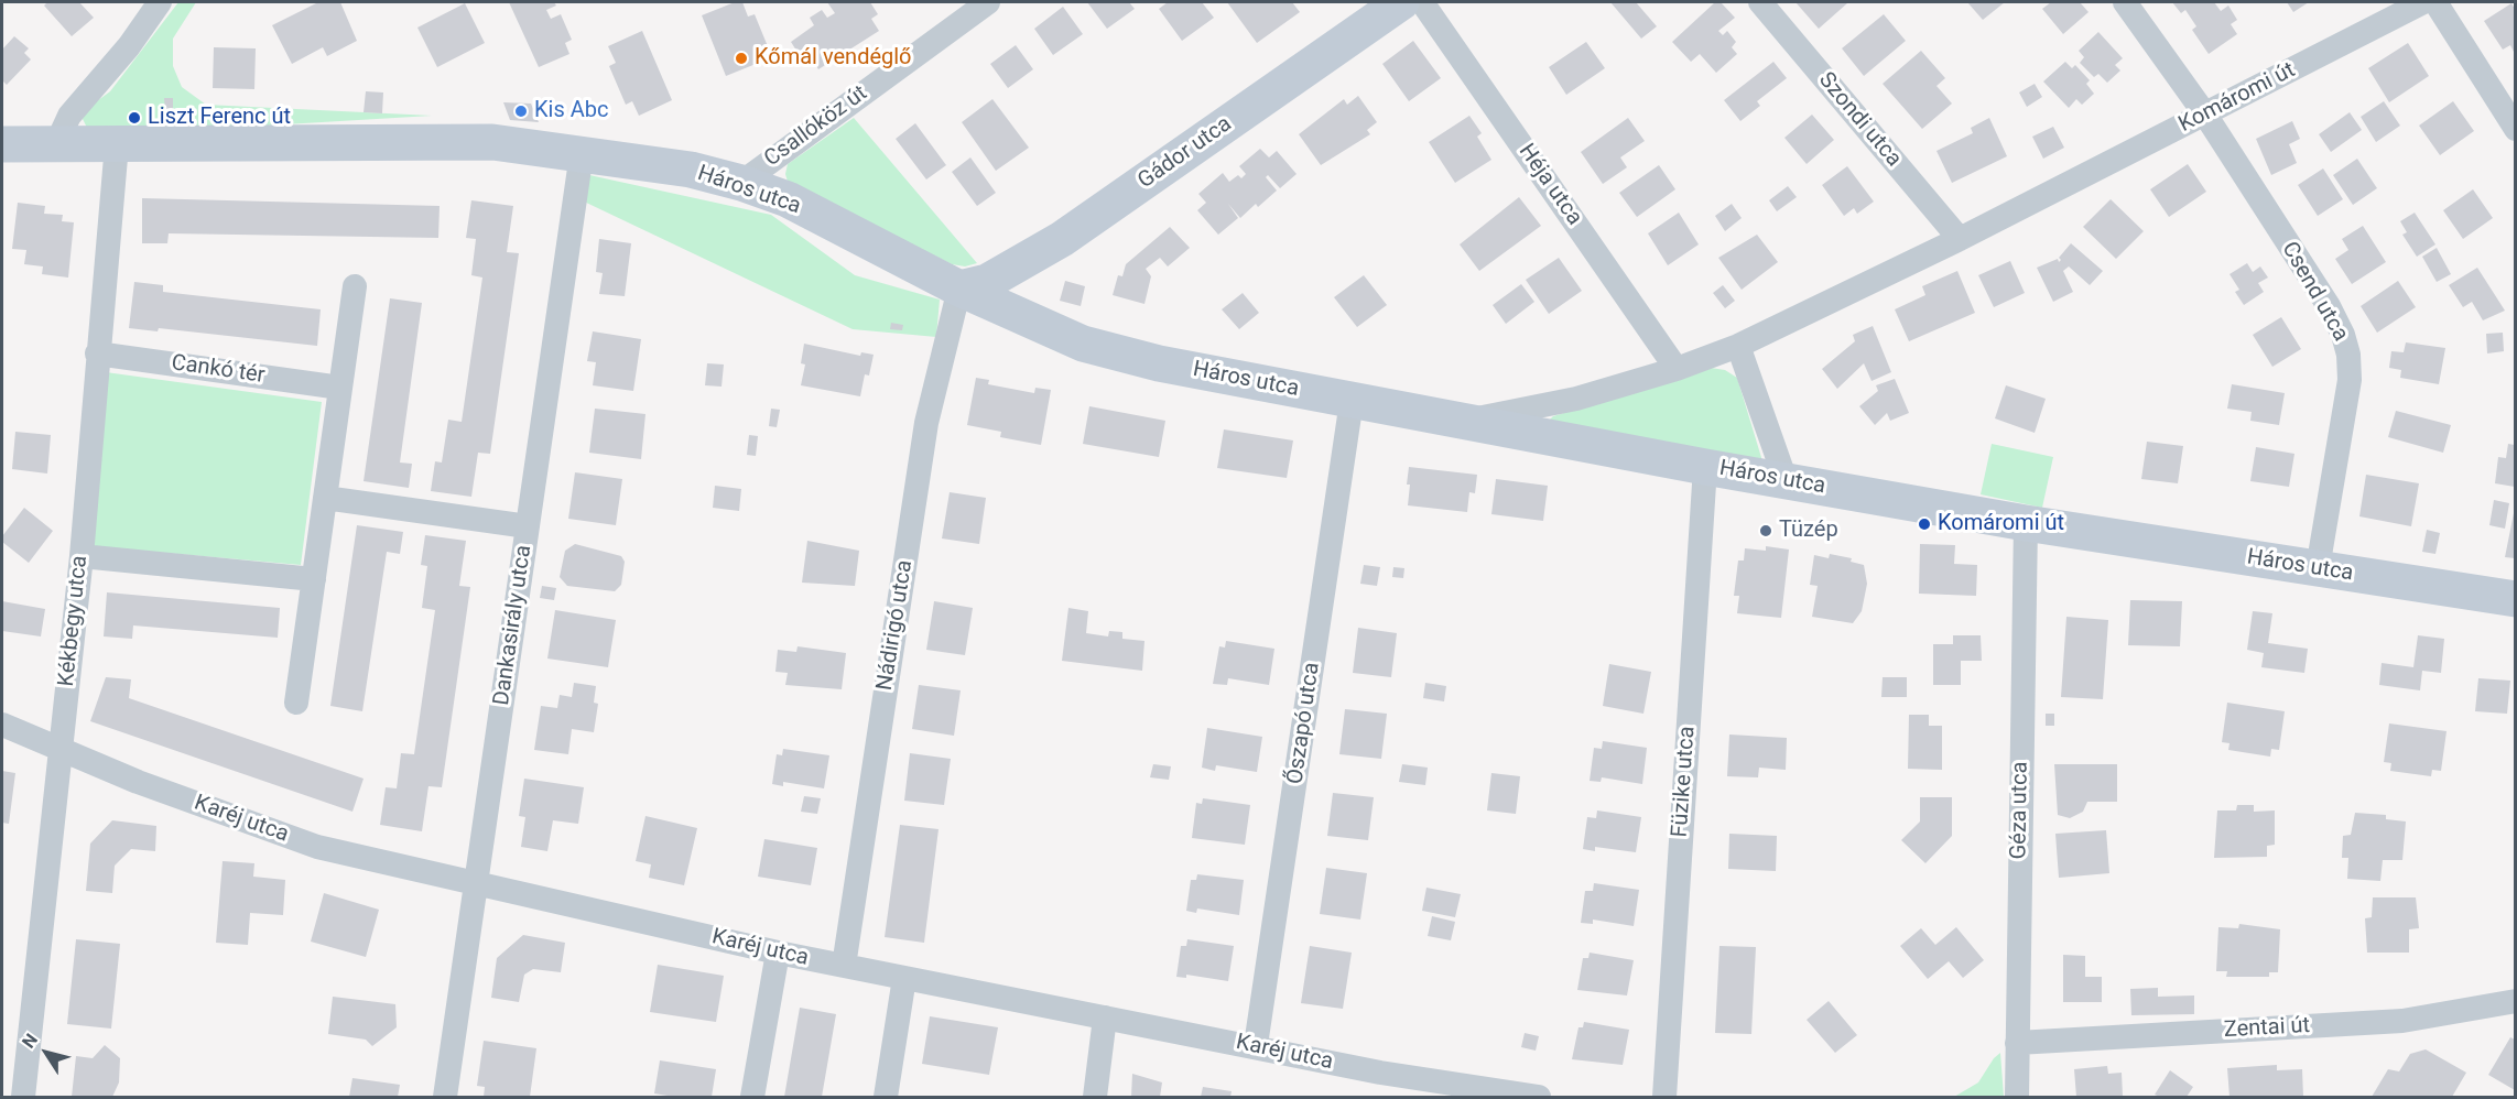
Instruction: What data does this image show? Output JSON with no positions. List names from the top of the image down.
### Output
{
  "streets": {
    "street": [
      "Komáromi út",
      "Szondi utca",
      "Csallóköz út",
      "Gádor utca",
      "Héja utca",
      "Háros utca",
      "Csend utca",
      "Cankó tér",
      "Kékbegy utca",
      "Dankasirály utca",
      "Nádirigó utca",
      "Őszapó utca",
      "Füzike utca",
      "Géza utca",
      "Karéj utca",
      "Zentai út"
    ]
  },
  "crossings": [
    ["Komáromi út", "Szondi utca"],
    ["Komáromi út", "Héja utca"],
    ["Komáromi út", "Háros utca"],
    ["Komáromi út", "Csend utca"],
    ["Csallóköz út", "Háros utca"],
    ["Gádor utca", "Háros utca"],
    ["Gádor utca", "Nádirigó utca"],
    ["Háros utca", "Csend utca"],
    ["Háros utca", "Kékbegy utca"],
    ["Háros utca", "Dankasirály utca"],
    ["Háros utca", "Nádirigó utca"],
    ["Háros utca", "Őszapó utca"],
    ["Háros utca", "Füzike utca"],
    ["Háros utca", "Géza utca"],
    ["Cankó tér", "Kékbegy utca"],
    ["Kékbegy utca", "Karéj utca"],
    ["Dankasirály utca", "Karéj utca"],
    ["Nádirigó utca", "Karéj utca"],
    ["Őszapó utca", "Karéj utca"],
    ["Géza utca", "Zentai út"]
  ],
  "places": [
    "Kőmál vendéglő",
    "Kis Abc",
    "Liszt Ferenc út",
    "Komáromi út",
    "Tüzép"
  ],
  "north": "top left"
}
